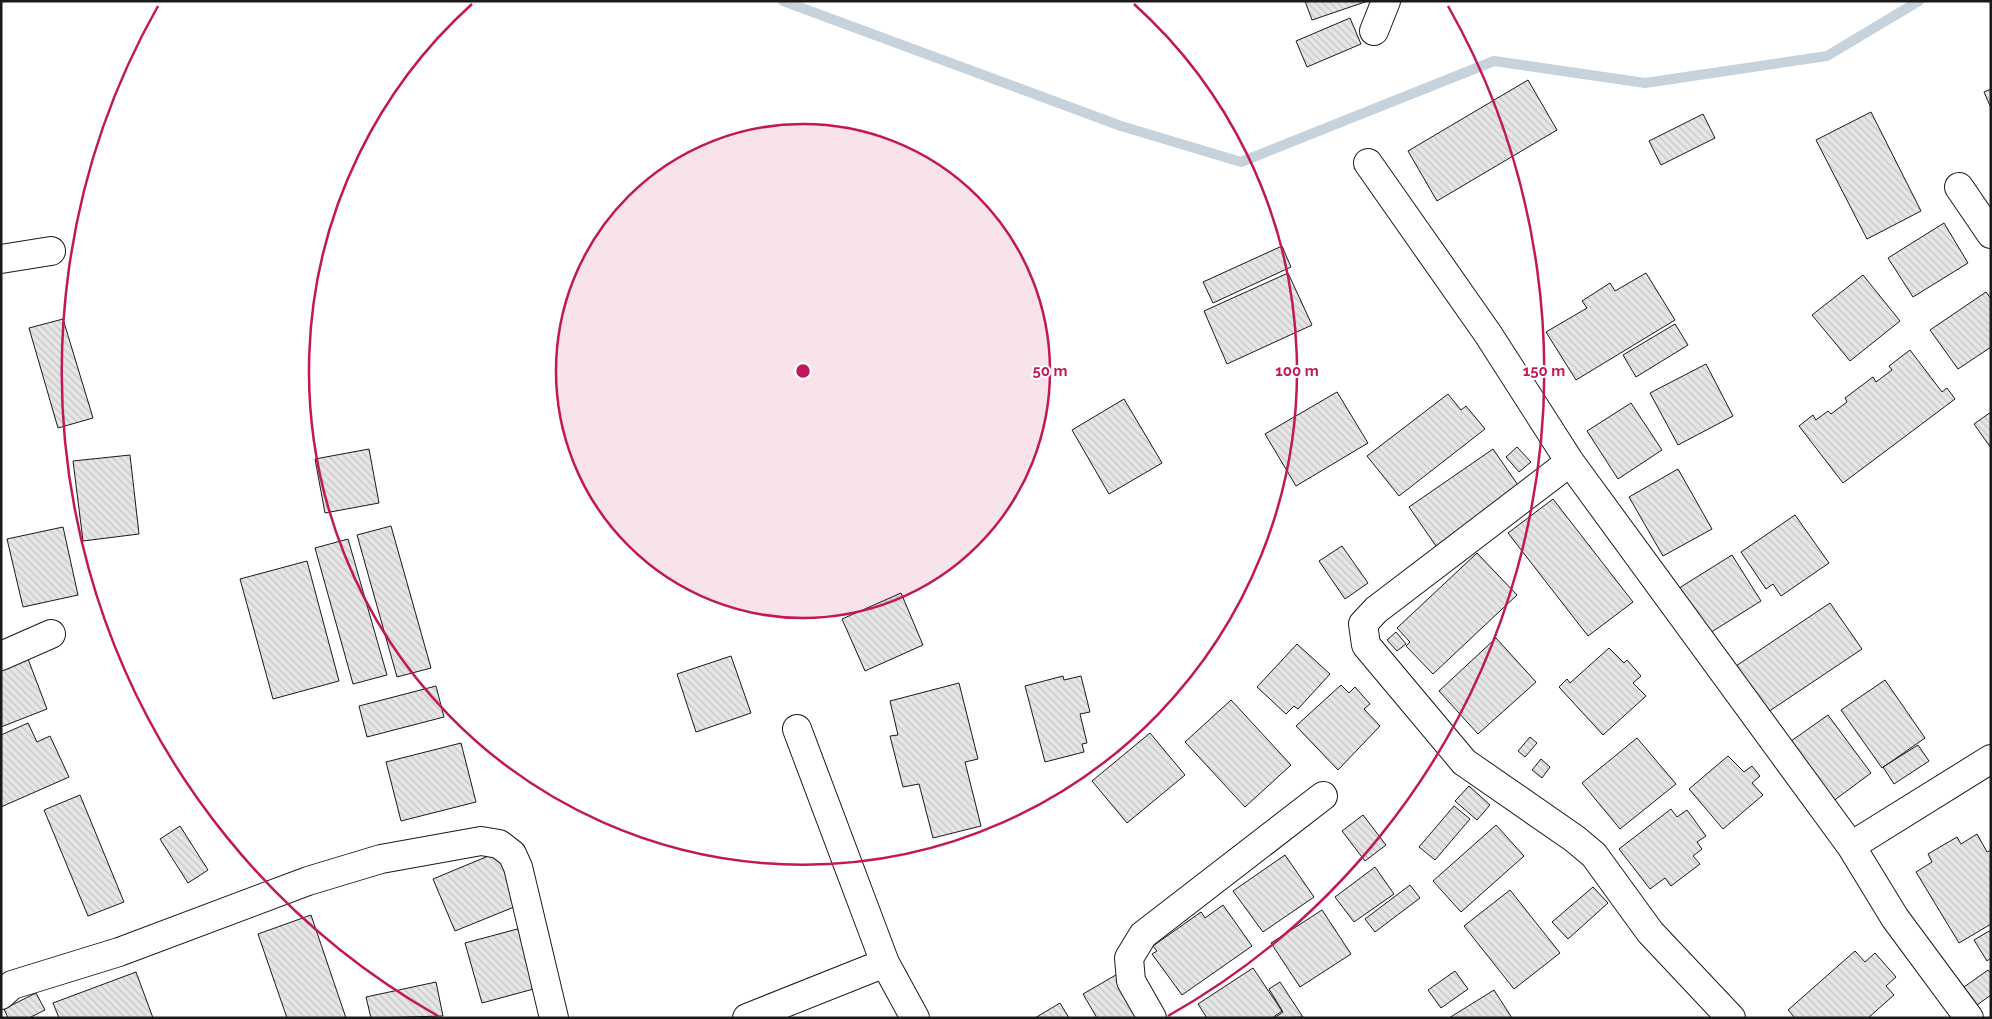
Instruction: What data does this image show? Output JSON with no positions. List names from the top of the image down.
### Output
{
  "rings": ["50 m", "100 m", "150 m"]
}
